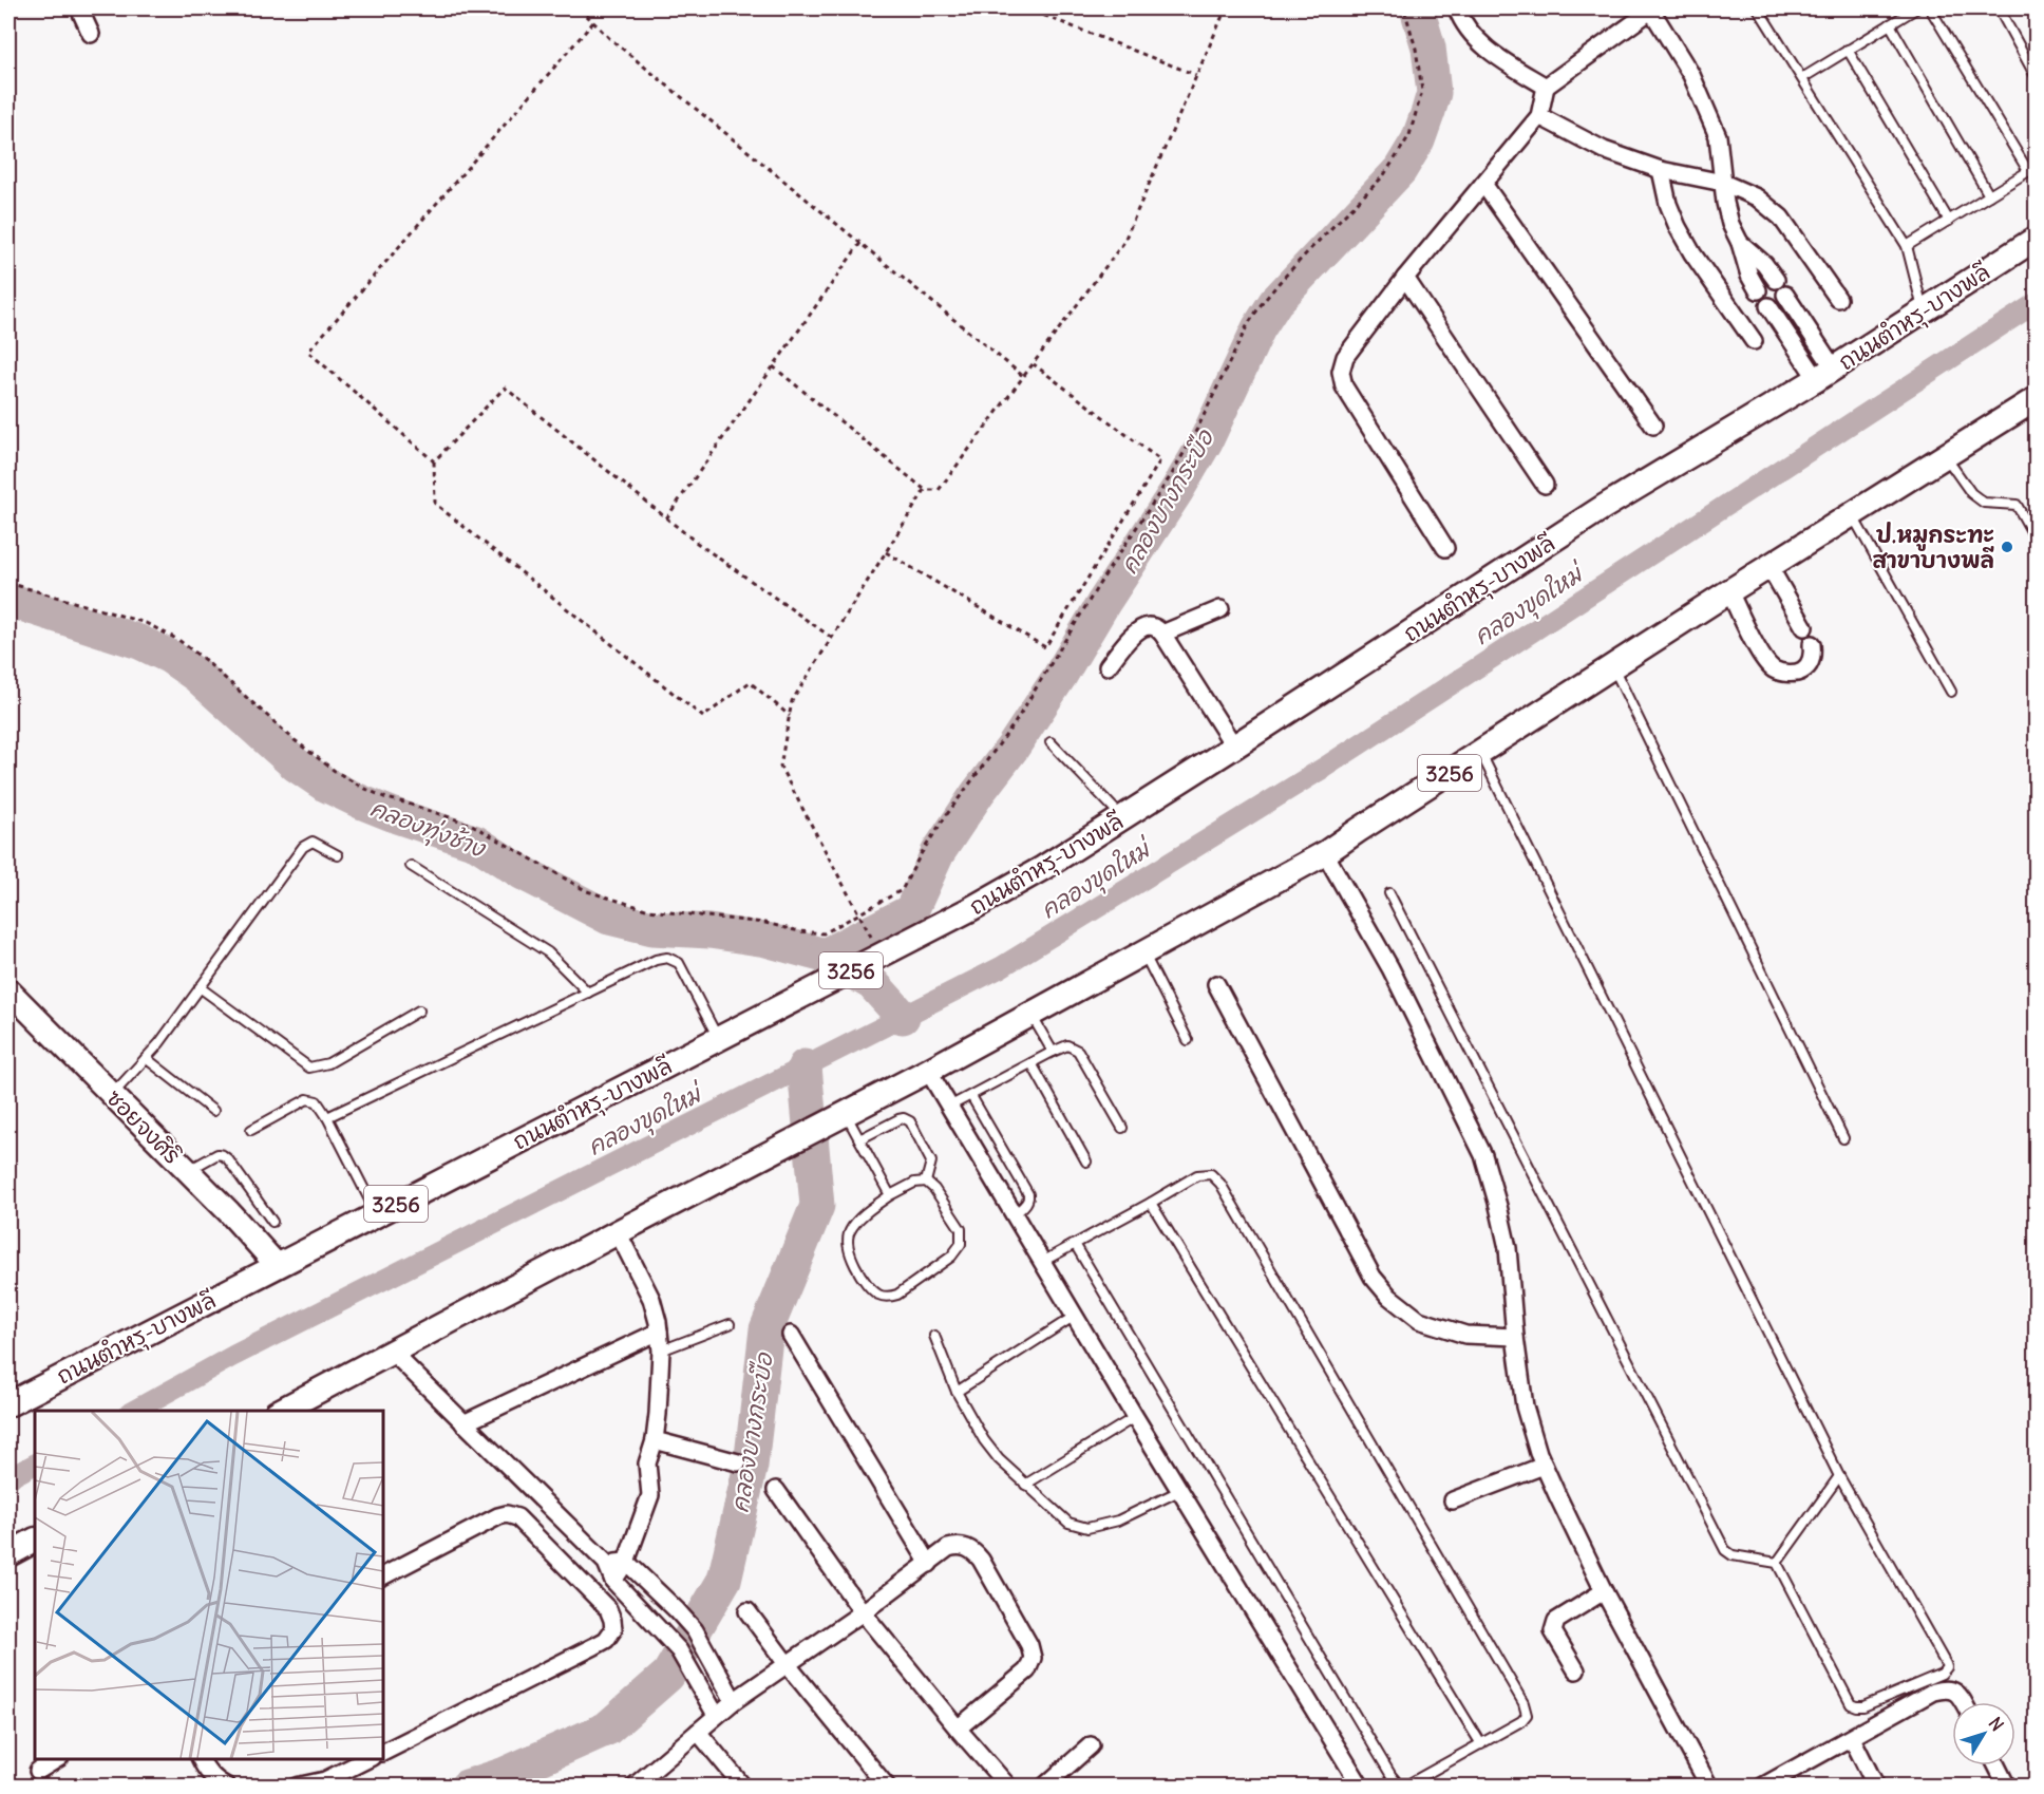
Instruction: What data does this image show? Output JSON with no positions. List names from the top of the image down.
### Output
{
  "streets": {
    "main road": ["ถนนตำหรุ-บางพลี", "3256"],
    "street": ["ซอยจงศิริ"]
  },
  "crossings": [
    ["ถนนตำหรุ-บางพลี", "ซอยจงศิริ"]
  ],
  "water": ["คลองบางกระบือ", "คลองขุดใหม่", "คลองทุ่งช้าง"],
  "places": ["ป.หมูกระทะ สาขาบางพลี"],
  "north": "top right"
}
